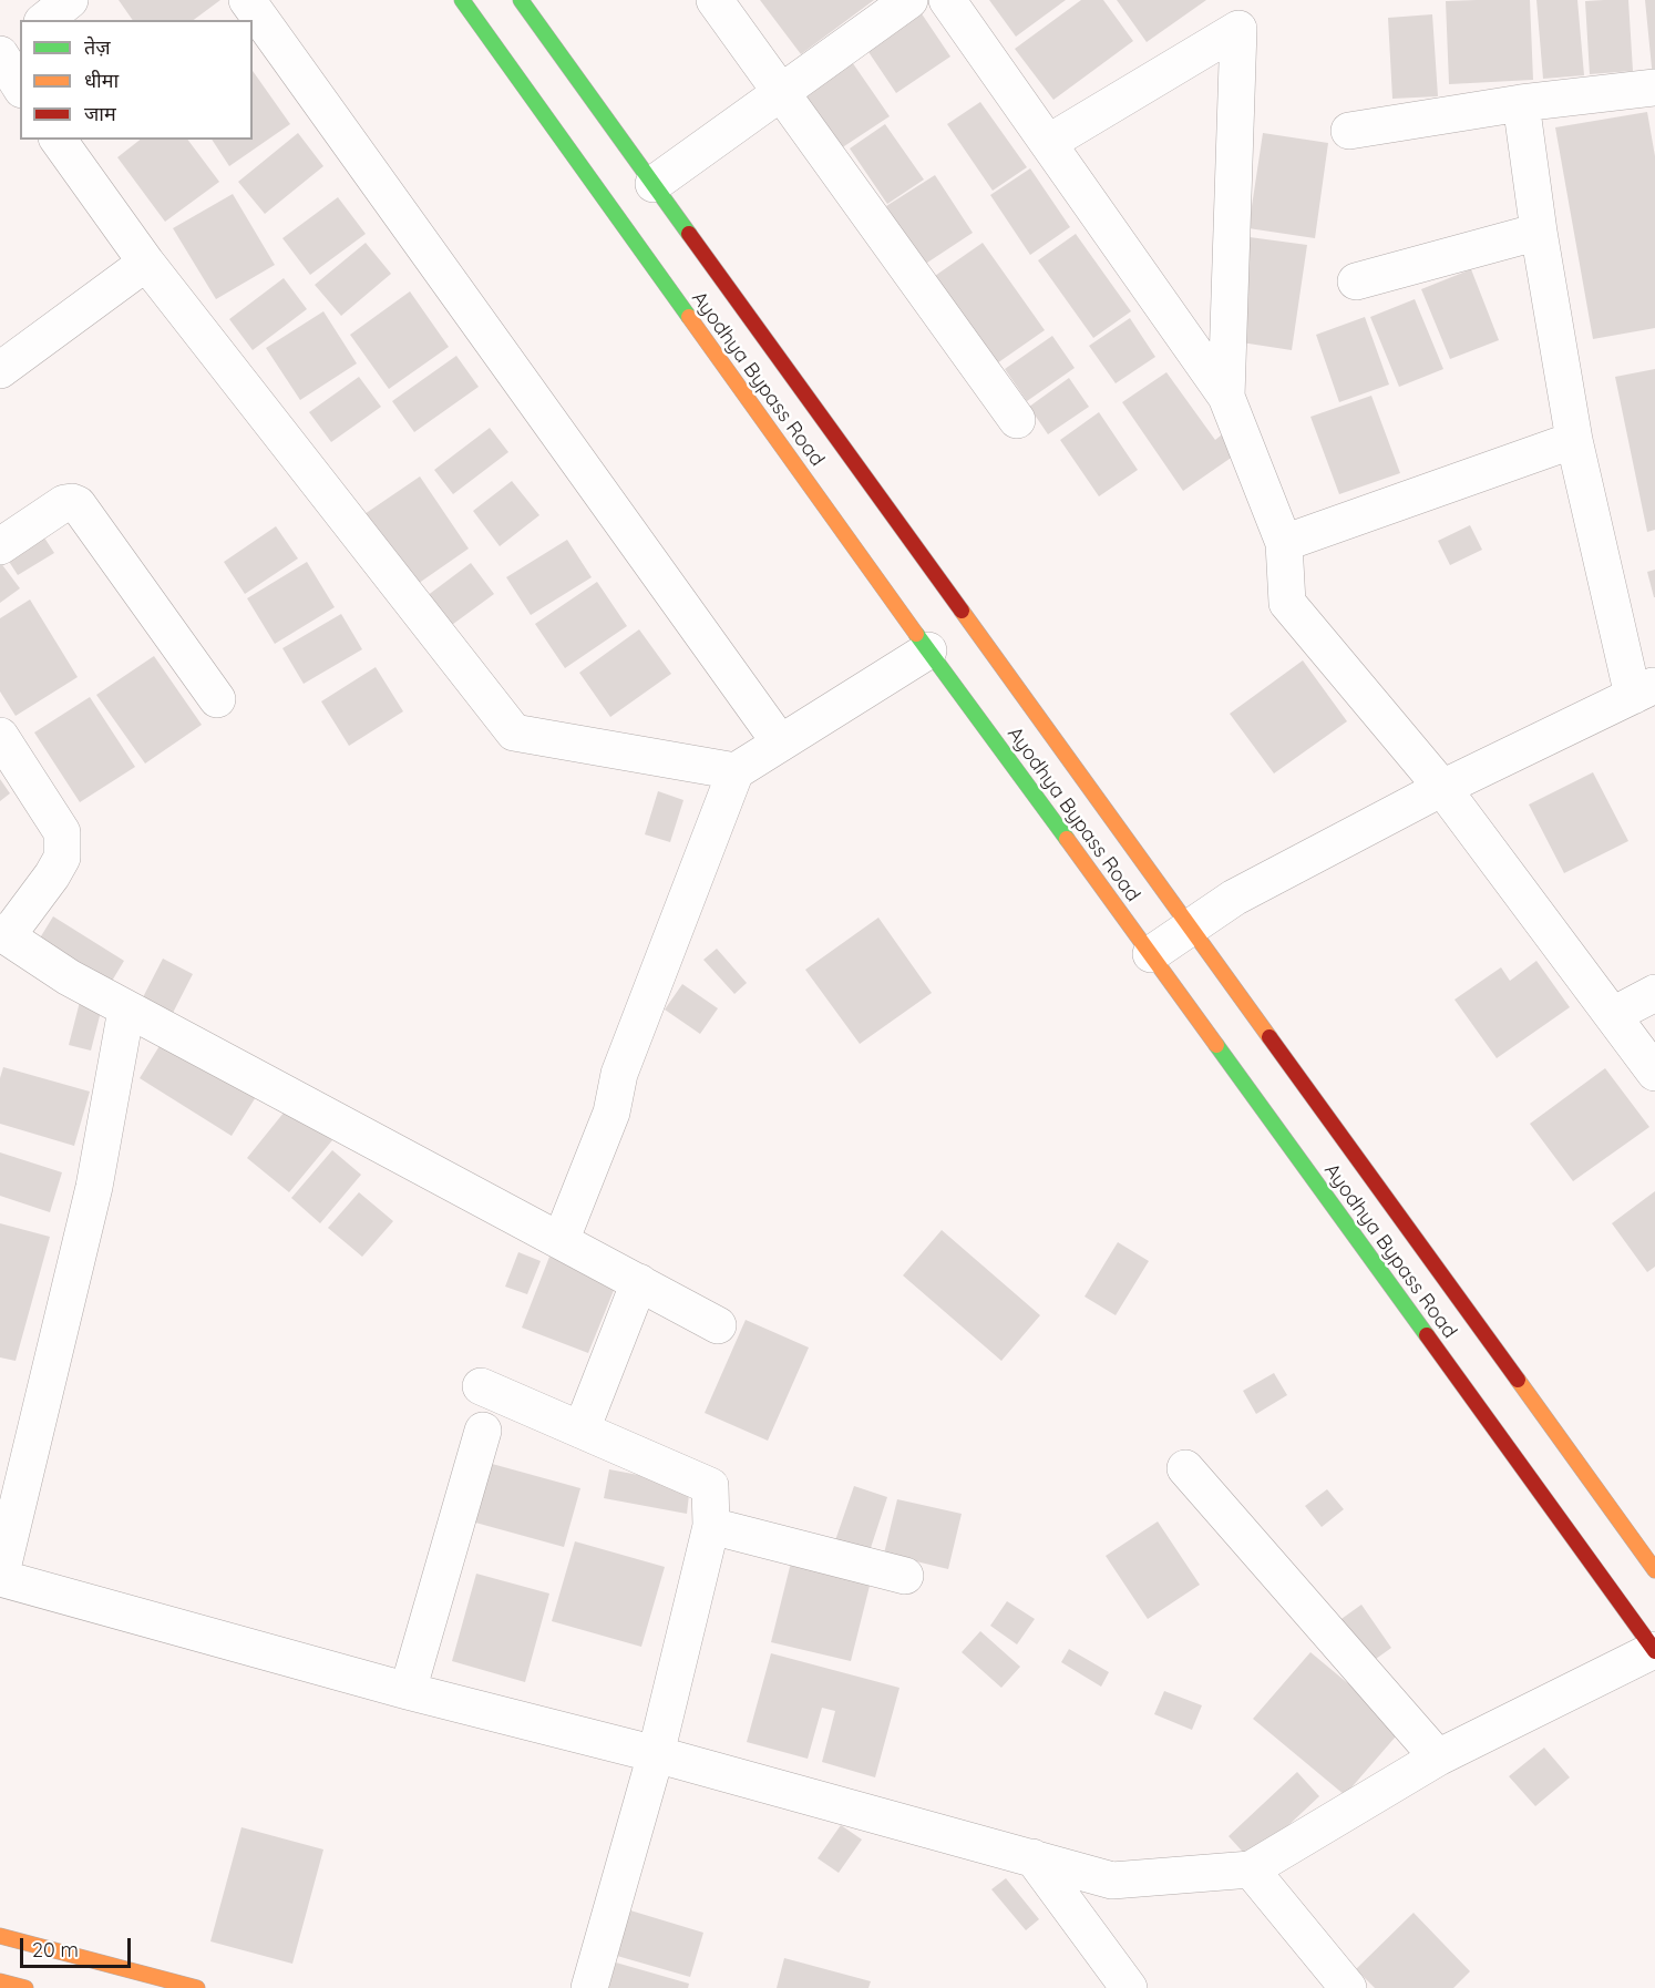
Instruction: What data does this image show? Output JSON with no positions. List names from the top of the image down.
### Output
{
  "streets": {
    "main road": ["Ayodhya Bypass Road"]
  },
  "legend": ["तेज़", "धीमा", "जाम"],
  "scale_bar": "20 m"
}
